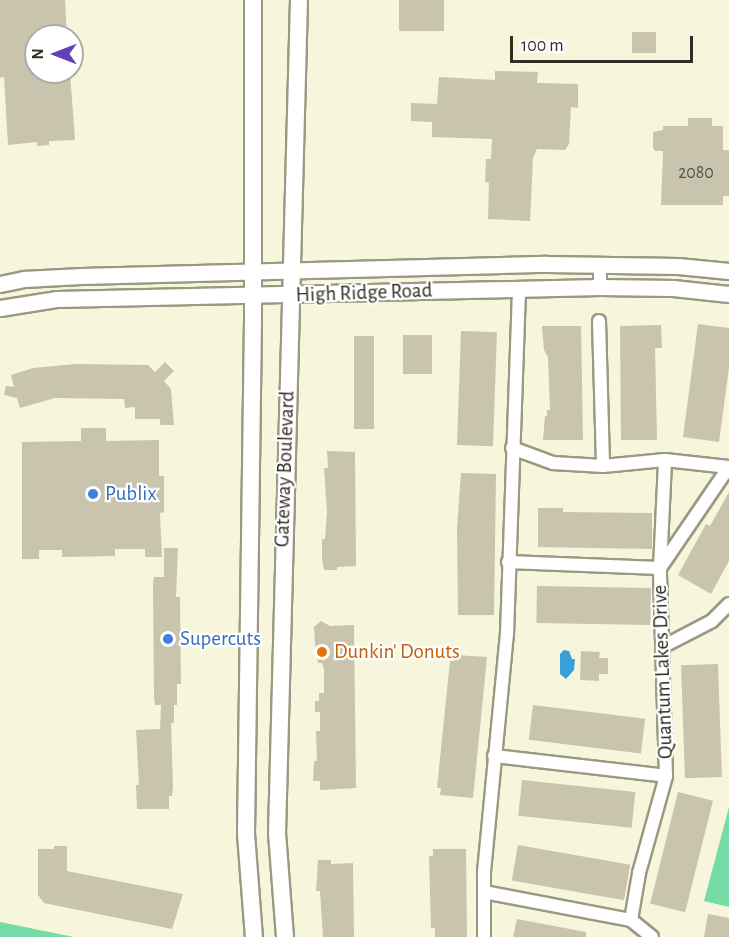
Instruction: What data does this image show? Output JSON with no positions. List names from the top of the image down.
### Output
{
  "streets": {
    "main road": ["Gateway Boulevard"],
    "street": ["High Ridge Road", "Quantum Lakes Drive"]
  },
  "crossings": [
    ["High Ridge Road", "Gateway Boulevard"]
  ],
  "places": ["Publix", "Supercuts", "Dunkin' Donuts"],
  "house_numbers": ["2080"],
  "scale_bar": "100 m",
  "north": "left"
}
